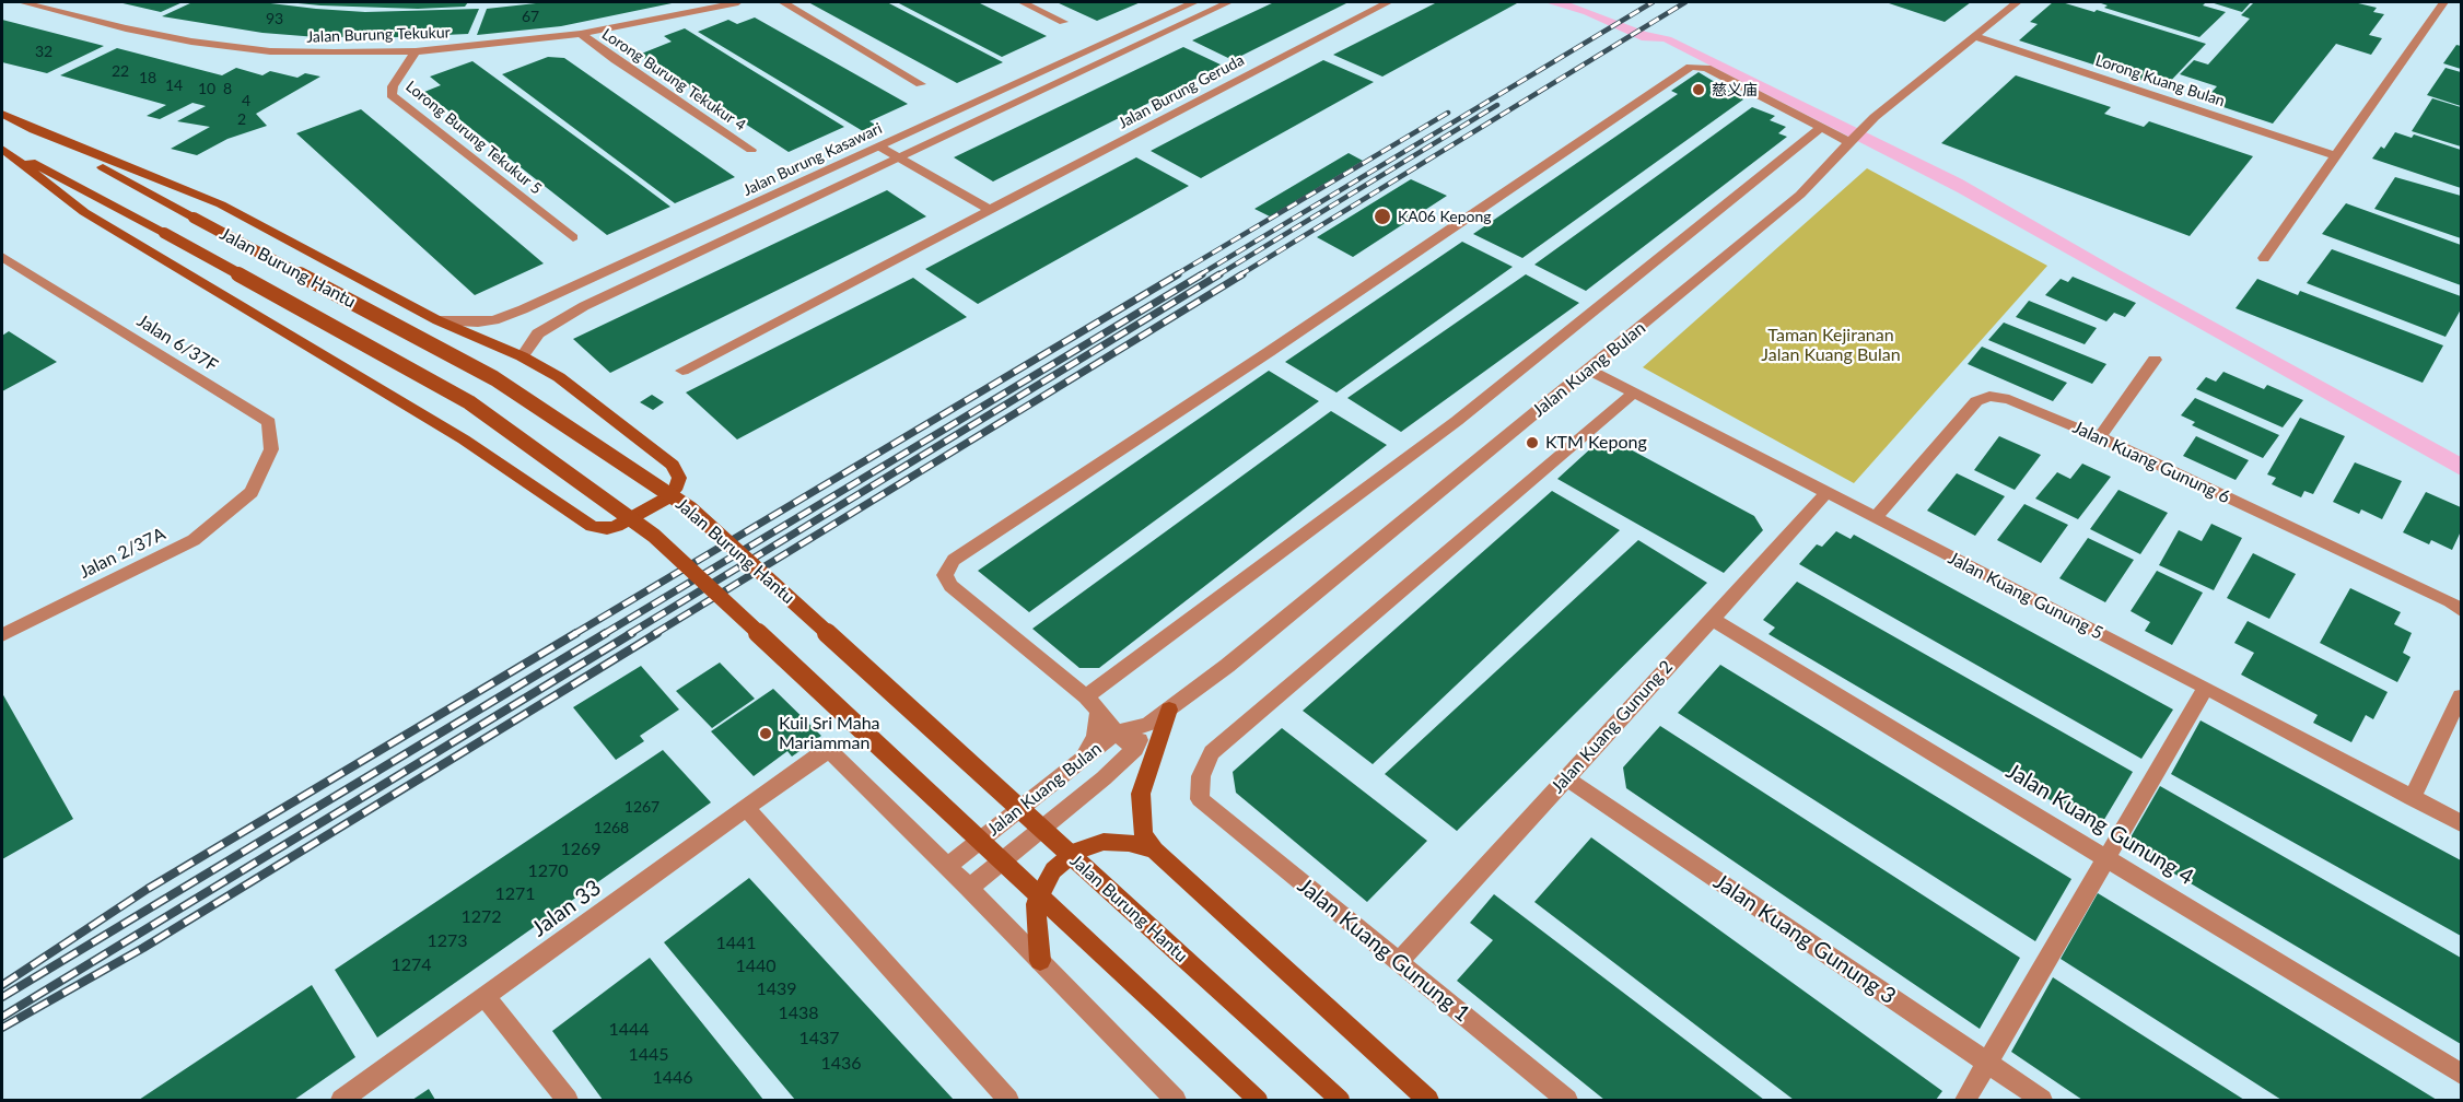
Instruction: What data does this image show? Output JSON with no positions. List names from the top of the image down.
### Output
{
  "streets": {
    "main road": ["Jalan Burung Hantu"],
    "street": [
      "Jalan Burung Tekukur",
      "Lorong Burung Tekukur 4",
      "Lorong Kuang Bulan",
      "Jalan Burung Geruda",
      "Lorong Burung Tekukur 5",
      "Jalan Burung Kasawari",
      "Jalan 6/37F",
      "Jalan Kuang Bulan",
      "Jalan Kuang Gunung 6",
      "Jalan 2/37A",
      "Jalan Kuang Gunung 5",
      "Jalan Kuang Gunung 2",
      "Jalan Kuang Gunung 4",
      "Jalan 33",
      "Jalan Kuang Gunung 3",
      "Jalan Kuang Gunung 1"
    ]
  },
  "crossings": [
    ["Jalan Burung Tekukur", "Lorong Burung Tekukur 4"],
    ["Jalan Burung Tekukur", "Lorong Burung Tekukur 5"],
    ["Lorong Kuang Bulan", "Jalan Kuang Bulan"],
    ["Jalan 6/37F", "Jalan 2/37A"],
    ["Jalan Kuang Bulan", "Jalan Kuang Gunung 5"],
    ["Jalan Kuang Bulan", "Jalan 33"],
    ["Jalan Kuang Gunung 6", "Jalan Kuang Gunung 5"],
    ["Jalan Kuang Gunung 5", "Jalan Kuang Gunung 2"],
    ["Jalan Kuang Gunung 5", "Jalan Kuang Gunung 1"],
    ["Jalan Kuang Gunung 2", "Jalan Kuang Gunung 4"],
    ["Jalan Kuang Gunung 2", "Jalan Kuang Gunung 3"],
    ["Jalan Kuang Gunung 2", "Jalan Kuang Gunung 1"]
  ],
  "parks": ["Taman Kejiranan Jalan Kuang Bulan"],
  "places": [
    "慈义庙",
    "KA06 Kepong",
    "KTM Kepong",
    "Kuil Sri Maha Mariamman"
  ],
  "house_numbers": [
    "67",
    "93",
    "32",
    "22",
    "18",
    "14",
    "10",
    "8",
    "4",
    "2",
    "1267",
    "1268",
    "1269",
    "1270",
    "1271",
    "1272",
    "1273",
    "1441",
    "1274",
    "1440",
    "1439",
    "1438",
    "1444",
    "1437",
    "1445",
    "1436",
    "1446"
  ]
}
